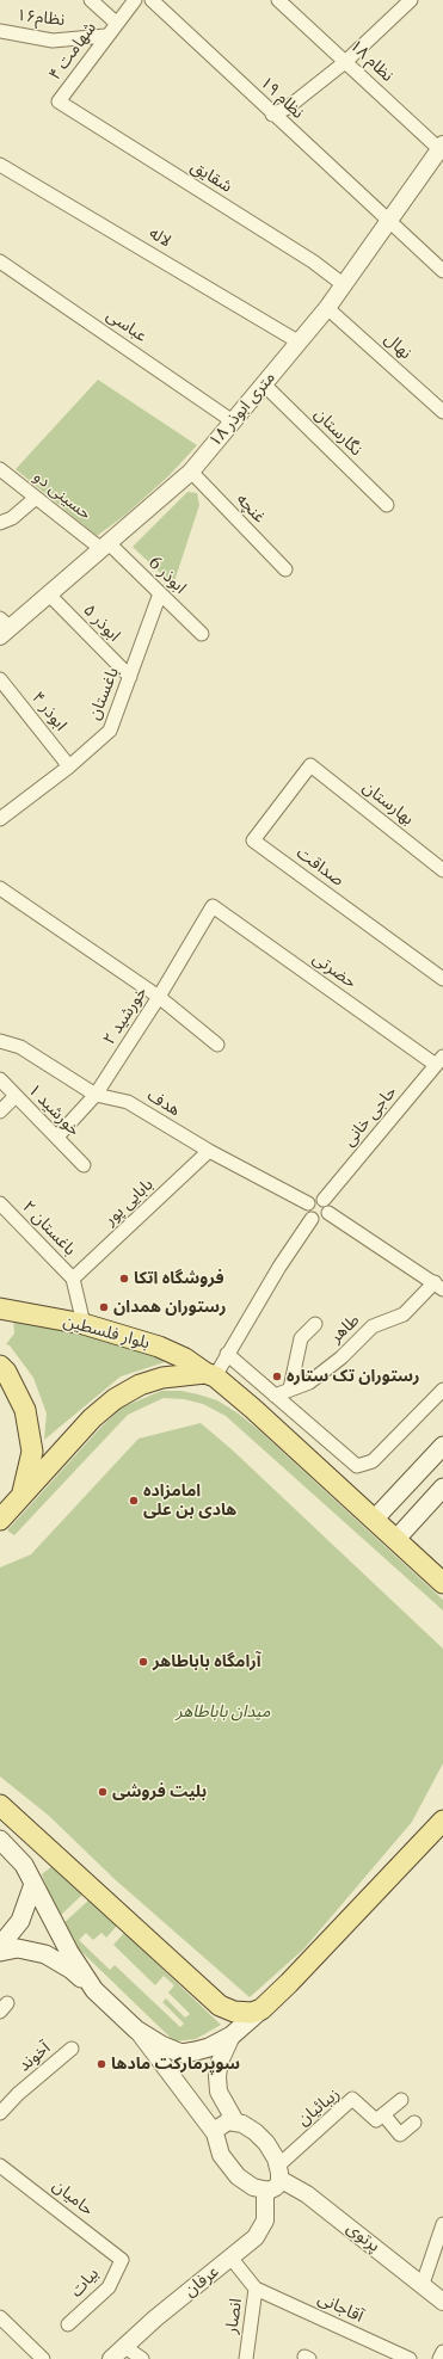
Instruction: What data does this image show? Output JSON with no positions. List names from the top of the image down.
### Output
{
  "streets": {
    "main road": ["بلوار فلسطین"],
    "street": [
      "نظام۱۶",
      "شهامت ۴",
      "نظام ۱۸",
      "نظام ۱۹",
      "شقایق",
      "لاله",
      "عباسی",
      "نهال",
      "۱۸ متری ابوذر",
      "نگارستان",
      "حسینی دو",
      "غنچه",
      "ابوذر 6",
      "ابوذر ۵",
      "باغستان",
      "ابوذر ۴",
      "بهارستان",
      "صداقت",
      "حضرتی",
      "خورشید ۲",
      "هدف",
      "خورشید ۱",
      "حاجی خانی",
      "بابایی پور",
      "باغستان ۲",
      "طاهر",
      "آخوند",
      "زیبائیان",
      "حامیان",
      "پرتوی",
      "عرفان",
      "بیات",
      "آقاجانی",
      "انصار"
    ]
  },
  "crossings": [
    ["نظام۱۶", "شهامت ۴"],
    ["شهامت ۴", "شقایق"],
    ["نظام ۱۸", "۱۸ متری ابوذر"],
    ["نظام ۱۹", "۱۸ متری ابوذر"],
    ["شقایق", "۱۸ متری ابوذر"],
    ["لاله", "۱۸ متری ابوذر"],
    ["عباسی", "۱۸ متری ابوذر"],
    ["نهال", "۱۸ متری ابوذر"],
    ["۱۸ متری ابوذر", "نگارستان"],
    ["۱۸ متری ابوذر", "حسینی دو"],
    ["۱۸ متری ابوذر", "غنچه"],
    ["۱۸ متری ابوذر", "ابوذر 6"],
    ["۱۸ متری ابوذر", "ابوذر ۵"],
    ["حسینی دو", "ابوذر 6"],
    ["ابوذر 6", "باغستان"],
    ["ابوذر ۵", "باغستان"],
    ["باغستان", "ابوذر ۴"],
    ["بهارستان", "صداقت"],
    ["حضرتی", "خورشید ۲"],
    ["حضرتی", "حاجی خانی"],
    ["خورشید ۲", "هدف"],
    ["خورشید ۲", "خورشید ۱"],
    ["هدف", "حاجی خانی"],
    ["هدف", "بابایی پور"],
    ["بابایی پور", "باغستان ۲"],
    ["زیبائیان", "پرتوی"],
    ["حامیان", "بیات"],
    ["عرفان", "انصار"],
    ["آقاجانی", "انصار"]
  ],
  "parks": ["میدان باباطاهر"],
  "places": [
    "فروشگاه اتکا",
    "رستوران همدان",
    "رستوران تک ستاره",
    "امامزاده هادی بن علی",
    "آرامگاه باباطاهر",
    "بلیت فروشی",
    "سوپرمارکت مادها"
  ]
}
